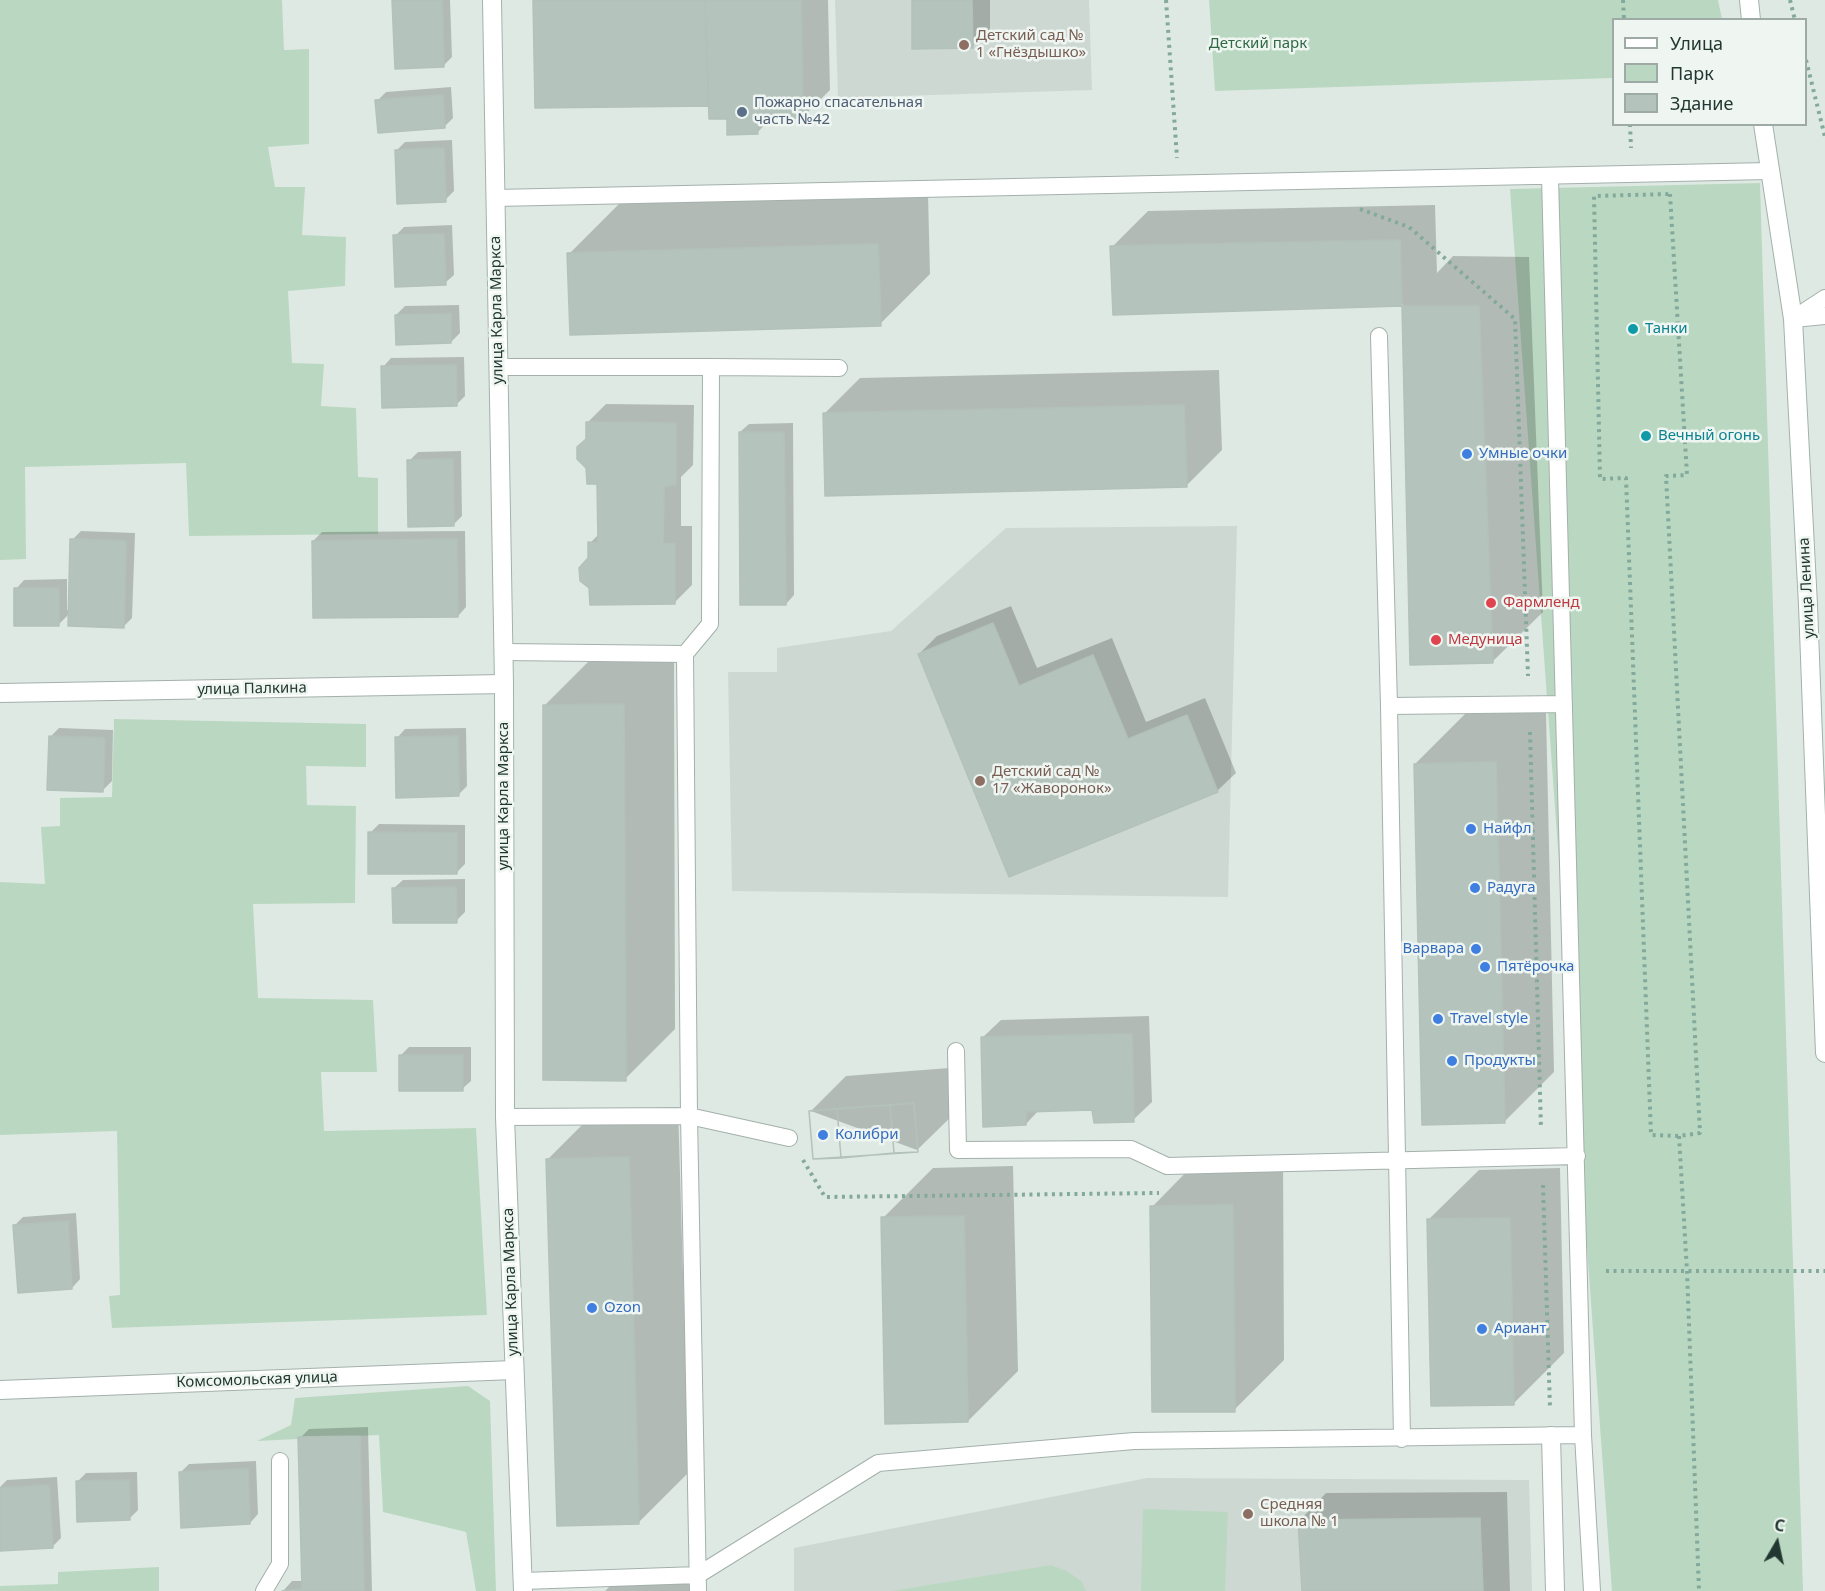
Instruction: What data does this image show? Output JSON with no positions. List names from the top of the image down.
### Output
{
  "streets": {
    "street": [
      "улица Карла Маркса",
      "улица Ленина",
      "улица Палкина",
      "Комсомольская улица"
    ]
  },
  "crossings": [
    ["улица Карла Маркса", "улица Палкина"],
    ["улица Карла Маркса", "Комсомольская улица"]
  ],
  "parks": ["Детский парк"],
  "places": [
    "Детский сад № 1 «Гнёздышко»",
    "Пожарно спасательная часть №42",
    "Танки",
    "Вечный огонь",
    "Умные очки",
    "Фармленд",
    "Медуница",
    "Детский сад № 17 «Жаворонок»",
    "Найфл",
    "Радуга",
    "Варвара",
    "Пятёрочка",
    "Travel style",
    "Продукты",
    "Колибри",
    "Ozon",
    "Ариант",
    "Средняя школа № 1"
  ],
  "legend": ["Улица", "Парк", "Здание"],
  "north": "top"
}
